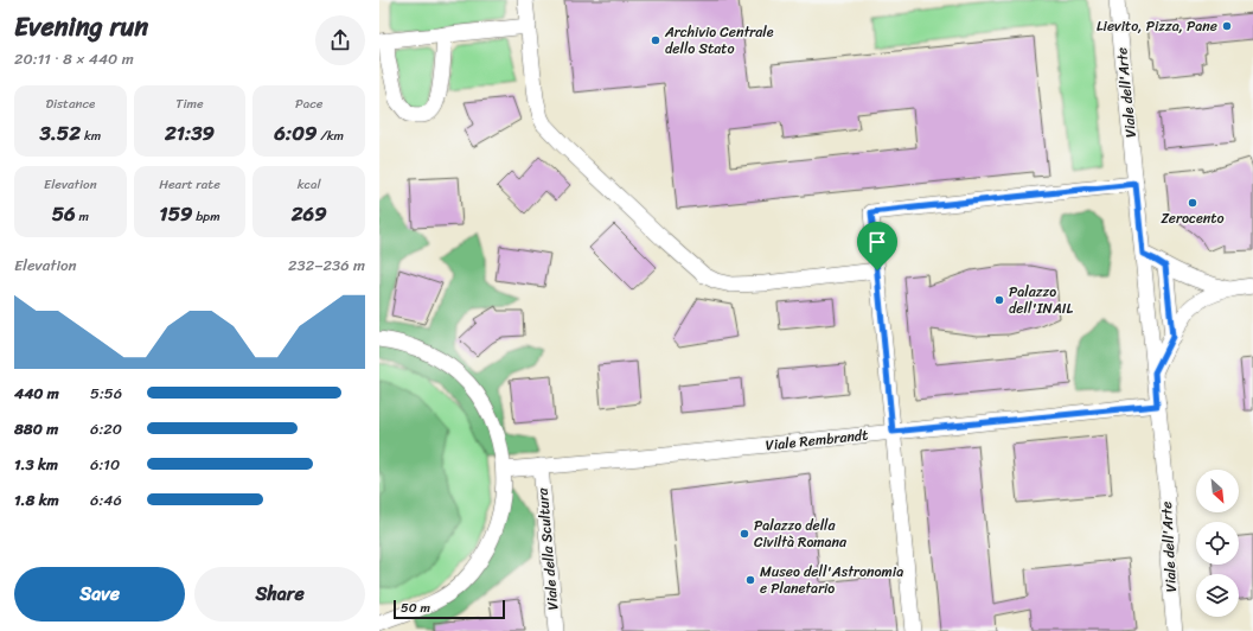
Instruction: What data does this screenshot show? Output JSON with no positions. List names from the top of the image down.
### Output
{
  "streets": {
    "street": ["Viale dell'Arte", "Viale Rembrandt", "Viale della Scultura"]
  },
  "crossings": [
    ["Viale dell'Arte", "Viale Rembrandt"],
    ["Viale Rembrandt", "Viale della Scultura"]
  ],
  "places": [
    "Lievito, Pizza, Pane",
    "Archivio Centrale dello Stato",
    "Zerocento",
    "Palazzo dell'INAIL",
    "Palazzo della Civiltà Romana",
    "Museo dell'Astronomia e Planetario"
  ],
  "scale_bar": "50 m",
  "north": "bottom right",
  "page": {
    "heading": ["Evening run", "20:11 · 8 × 440 m"],
    "stats": [
      ["Distance", "3.52 km"],
      ["Time", "21:39"],
      ["Pace", "6:09 /km"],
      ["Elevation", "56 m"],
      ["Heart rate", "159 bpm"],
      ["kcal", "269"]
    ],
    "chart": ["Elevation", "232–236 m"],
    "list": [
      {
        "name": "440 m",
        "note": "5:56"
      },
      {
        "name": "880 m",
        "note": "6:20"
      },
      {
        "name": "1.3 km",
        "note": "6:10"
      },
      {
        "name": "1.8 km",
        "note": "6:46"
      }
    ],
    "buttons": ["Save", "Share"],
    "scale": "50 m"
  }
}
